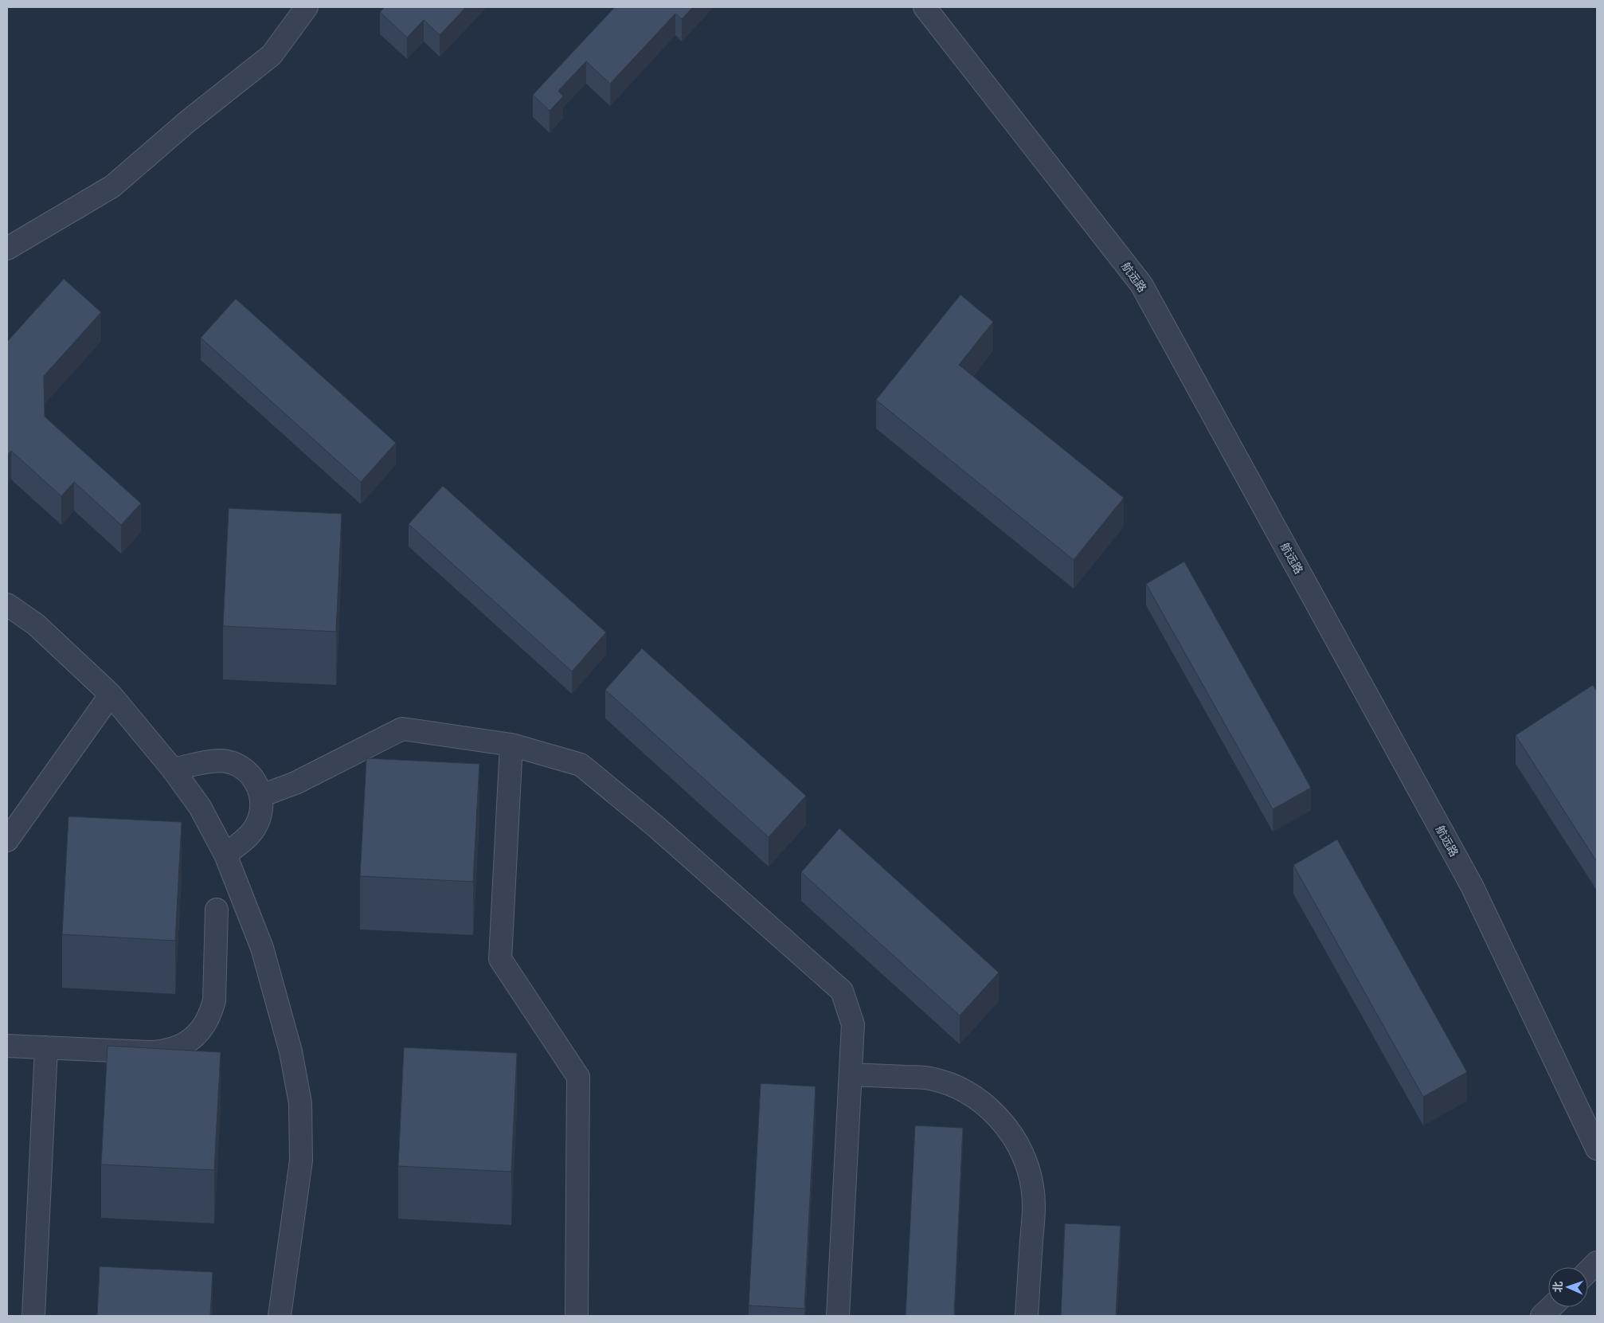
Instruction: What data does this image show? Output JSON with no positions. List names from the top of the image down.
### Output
{
  "streets": {
    "street": ["航远路"]
  },
  "north": "left"
}
